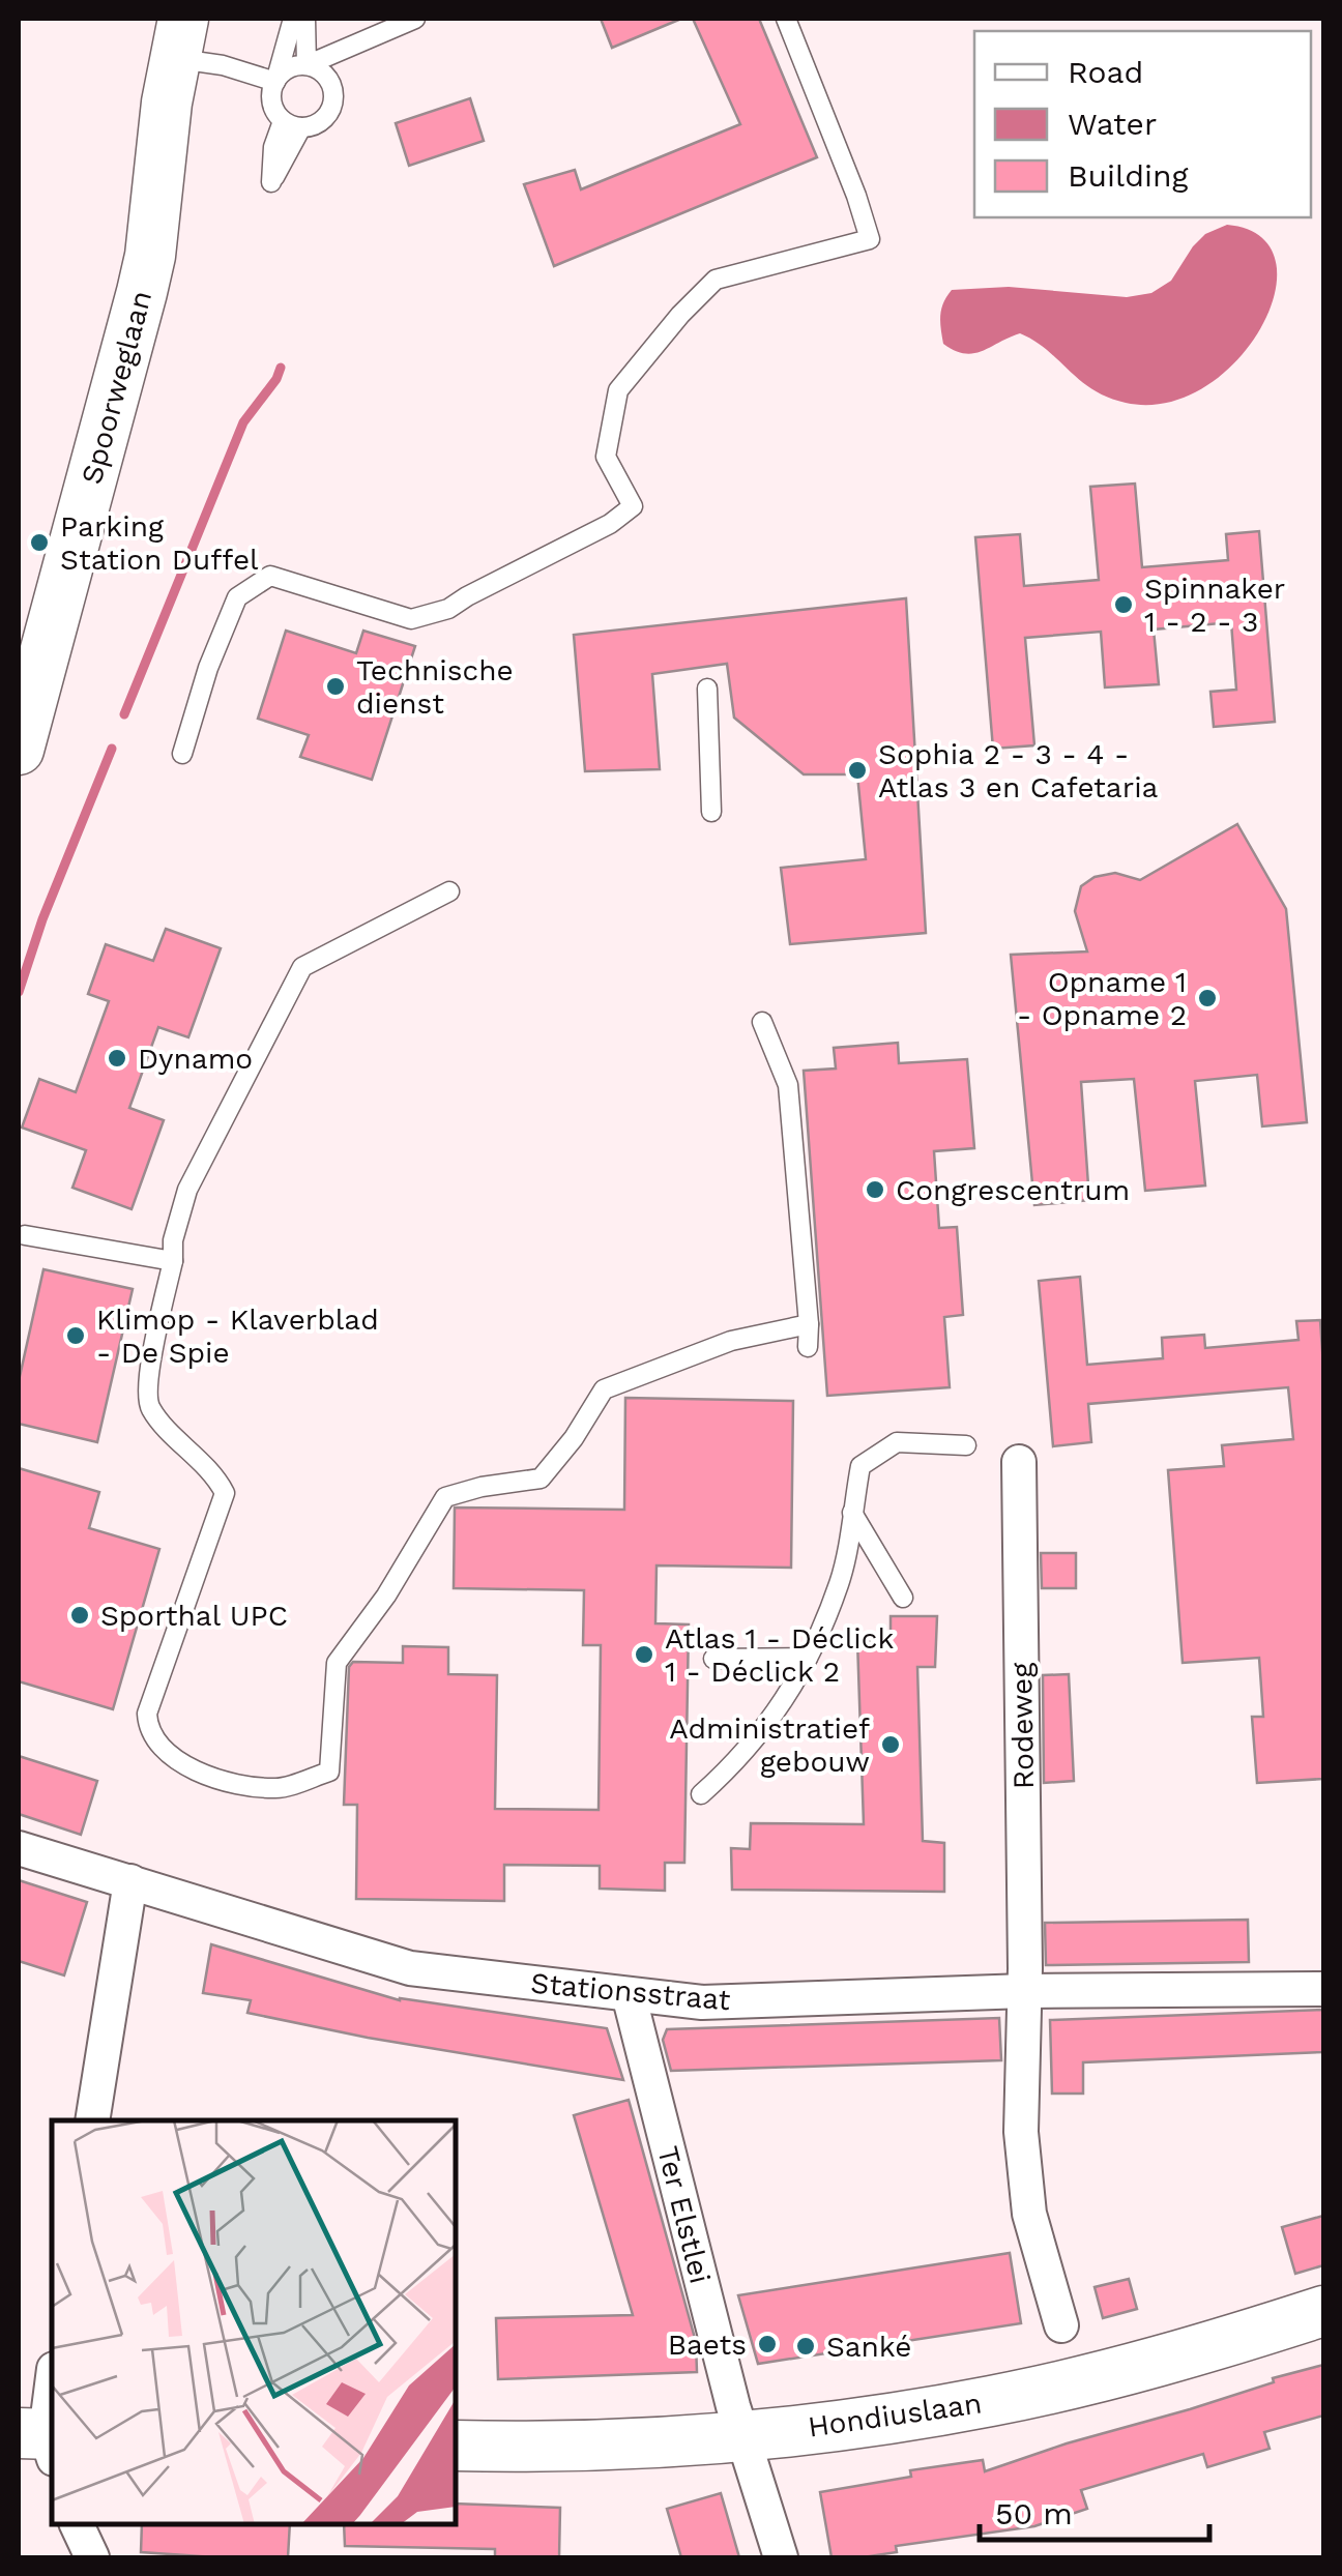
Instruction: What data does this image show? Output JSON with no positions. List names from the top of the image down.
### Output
{
  "streets": {
    "street": [
      "Spoorweglaan",
      "Rodeweg",
      "Stationsstraat",
      "Ter Elstlei",
      "Hondiuslaan"
    ]
  },
  "crossings": [
    ["Rodeweg", "Stationsstraat"],
    ["Stationsstraat", "Ter Elstlei"],
    ["Ter Elstlei", "Hondiuslaan"]
  ],
  "places": [
    "Parking Station Duffel",
    "Spinnaker 1 - 2 - 3",
    "Technische dienst",
    "Sophia 2 - 3 - 4 - Atlas 3 en Cafetaria",
    "Opname 1 - Opname 2",
    "Dynamo",
    "Congrescentrum",
    "Klimop - Klaverblad - De Spie",
    "Sporthal UPC",
    "Atlas 1 - Déclick 1 - Déclick 2",
    "Administratief gebouw",
    "Baets",
    "Sanké"
  ],
  "legend": ["Road", "Water", "Building"],
  "scale_bar": "50 m"
}
